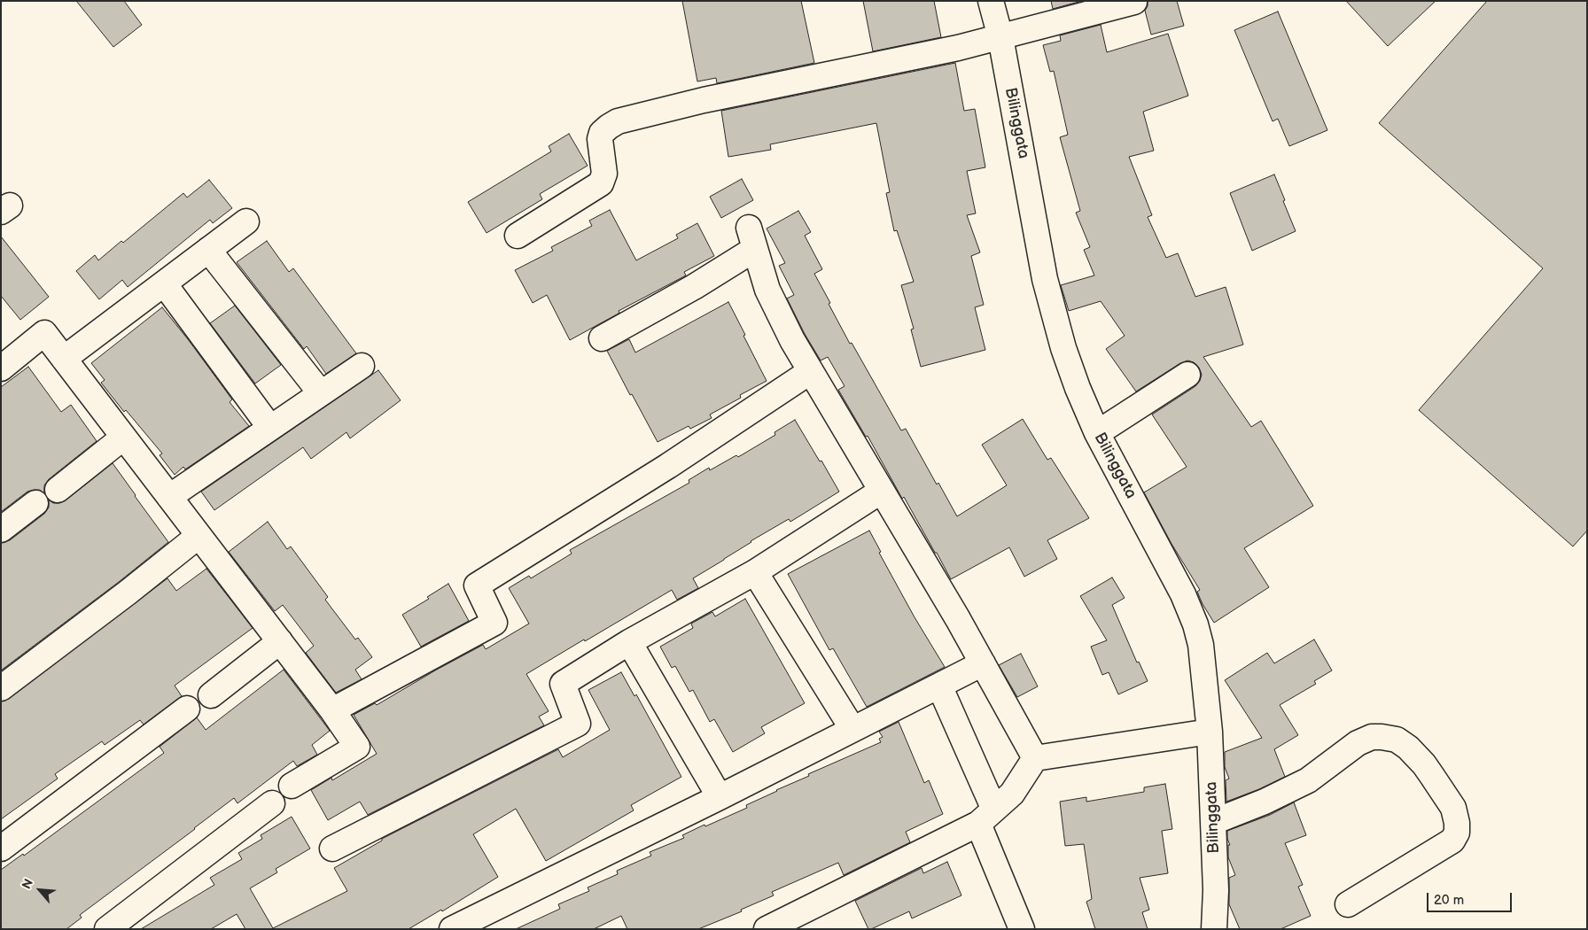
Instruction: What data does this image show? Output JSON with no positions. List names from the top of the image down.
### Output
{
  "streets": {
    "street": ["Bilinggata"]
  },
  "scale_bar": "20 m",
  "north": "top left"
}
